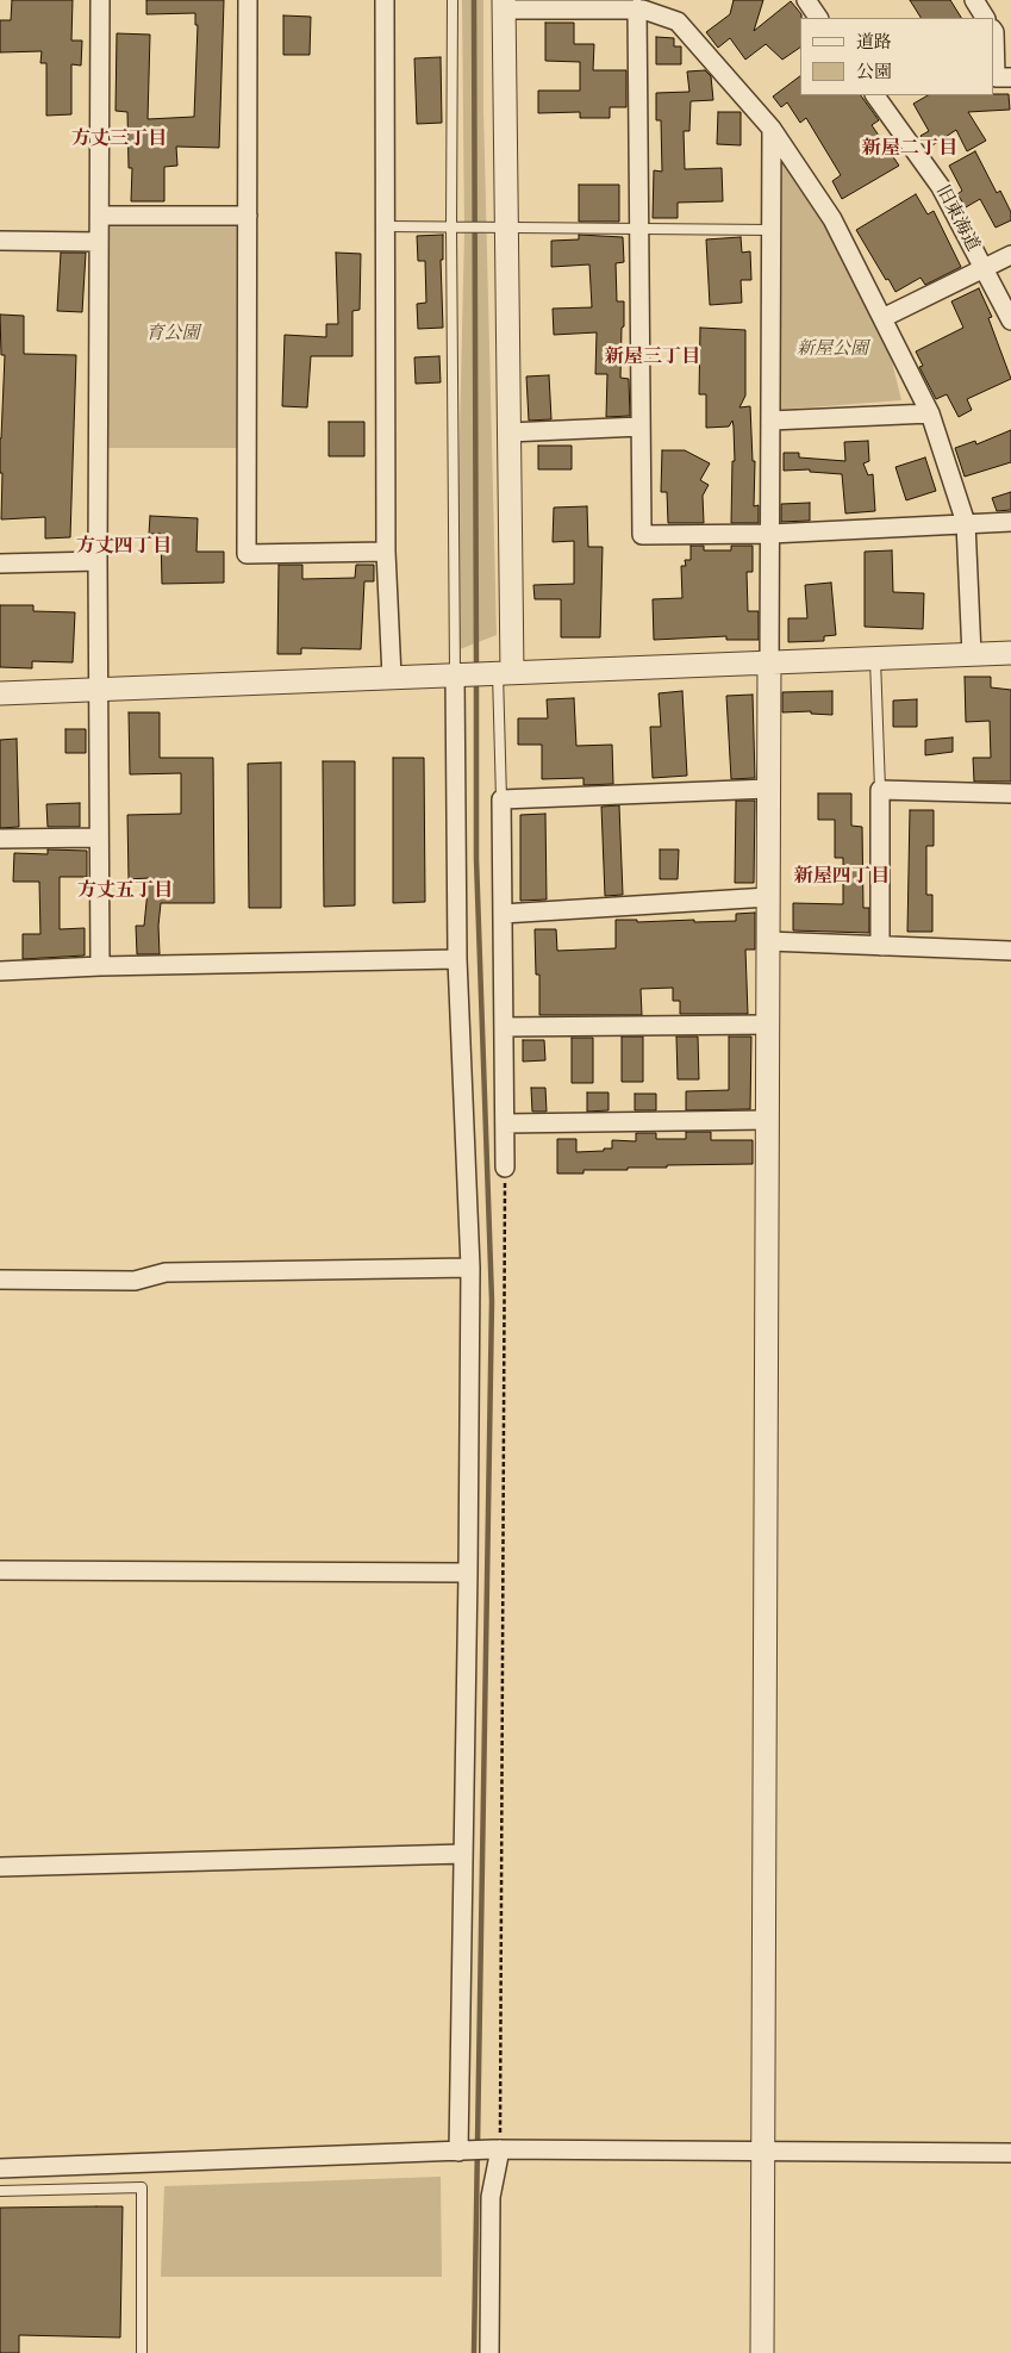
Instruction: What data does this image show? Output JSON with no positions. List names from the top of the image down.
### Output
{
  "streets": {
    "street": ["旧東海道"]
  },
  "districts": [
    "方丈三丁目",
    "新屋二丁目",
    "新屋三丁目",
    "方丈四丁目",
    "新屋四丁目",
    "方丈五丁目"
  ],
  "parks": ["育公園", "新屋公園"],
  "legend": ["道路", "公園"]
}
